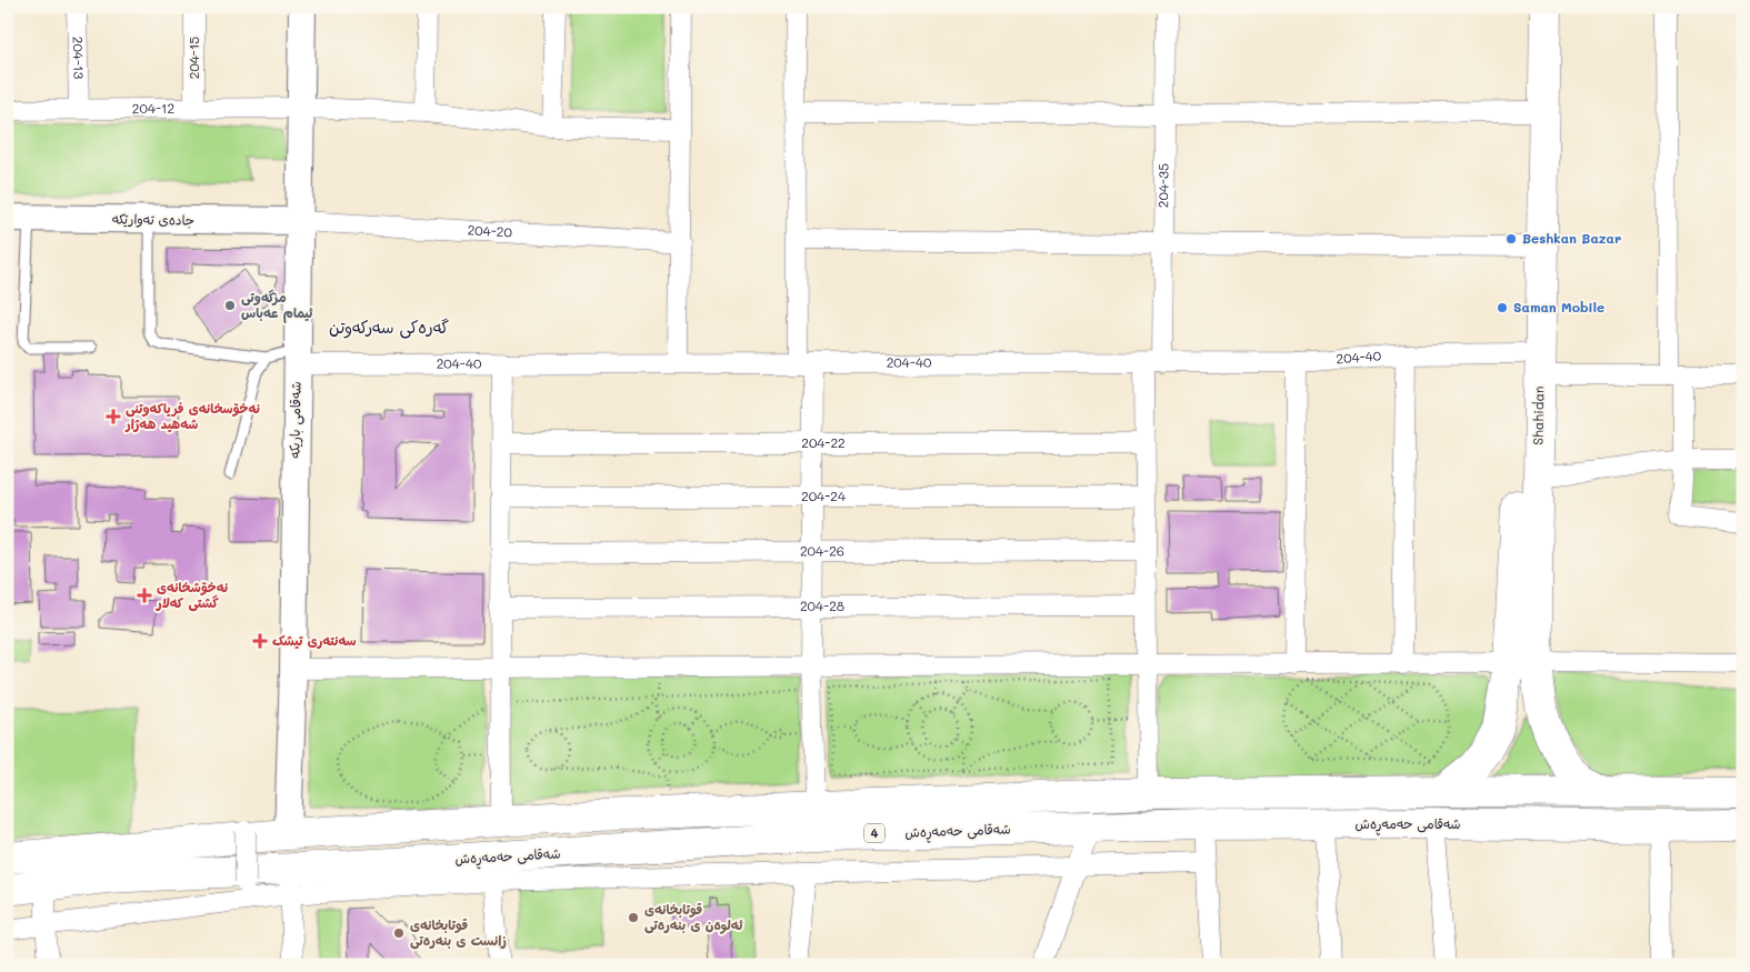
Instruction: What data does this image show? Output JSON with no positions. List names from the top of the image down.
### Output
{
  "streets": {
    "main road": ["Shahidan", "شەقامی حەمەڕەش", "4"],
    "street": [
      "204-13",
      "204-15",
      "204-12",
      "204-35",
      "جادەی تەوارێکە",
      "204-20",
      "204-40",
      "شەقامی باریکە",
      "204-22",
      "204-24",
      "204-26",
      "204-28"
    ]
  },
  "crossings": [
    ["204-13", "204-12"],
    ["204-15", "204-12"],
    ["204-12", "شەقامی باریکە"],
    ["204-35", "204-40"],
    ["204-35", "204-22"],
    ["204-35", "204-24"],
    ["204-35", "204-26"],
    ["204-35", "204-28"],
    ["204-35", "4"],
    ["جادەی تەوارێکە", "204-20"],
    ["جادەی تەوارێکە", "شەقامی باریکە"],
    ["204-20", "شەقامی باریکە"],
    ["204-40", "Shahidan"],
    ["204-40", "شەقامی باریکە"],
    ["Shahidan", "4"],
    ["شەقامی باریکە", "4"]
  ],
  "districts": ["گەرەکی سەرکەوتن"],
  "places": {
    "other": [
      "Beshkan Bazar",
      "مزگەوتی ئیمام عەباس",
      "Saman Mobile",
      "قوتابخانەی ئەلوەن ی بنەرەتی",
      "قوتابخانەی زانست ی بنەرەتی"
    ],
    "health": ["نەخۆسخانەی فریاکەوتنی شەهید هەژار", "نەخۆشخانەی گشتی کەلار", "سەنتەری تیشک"]
  }
}
